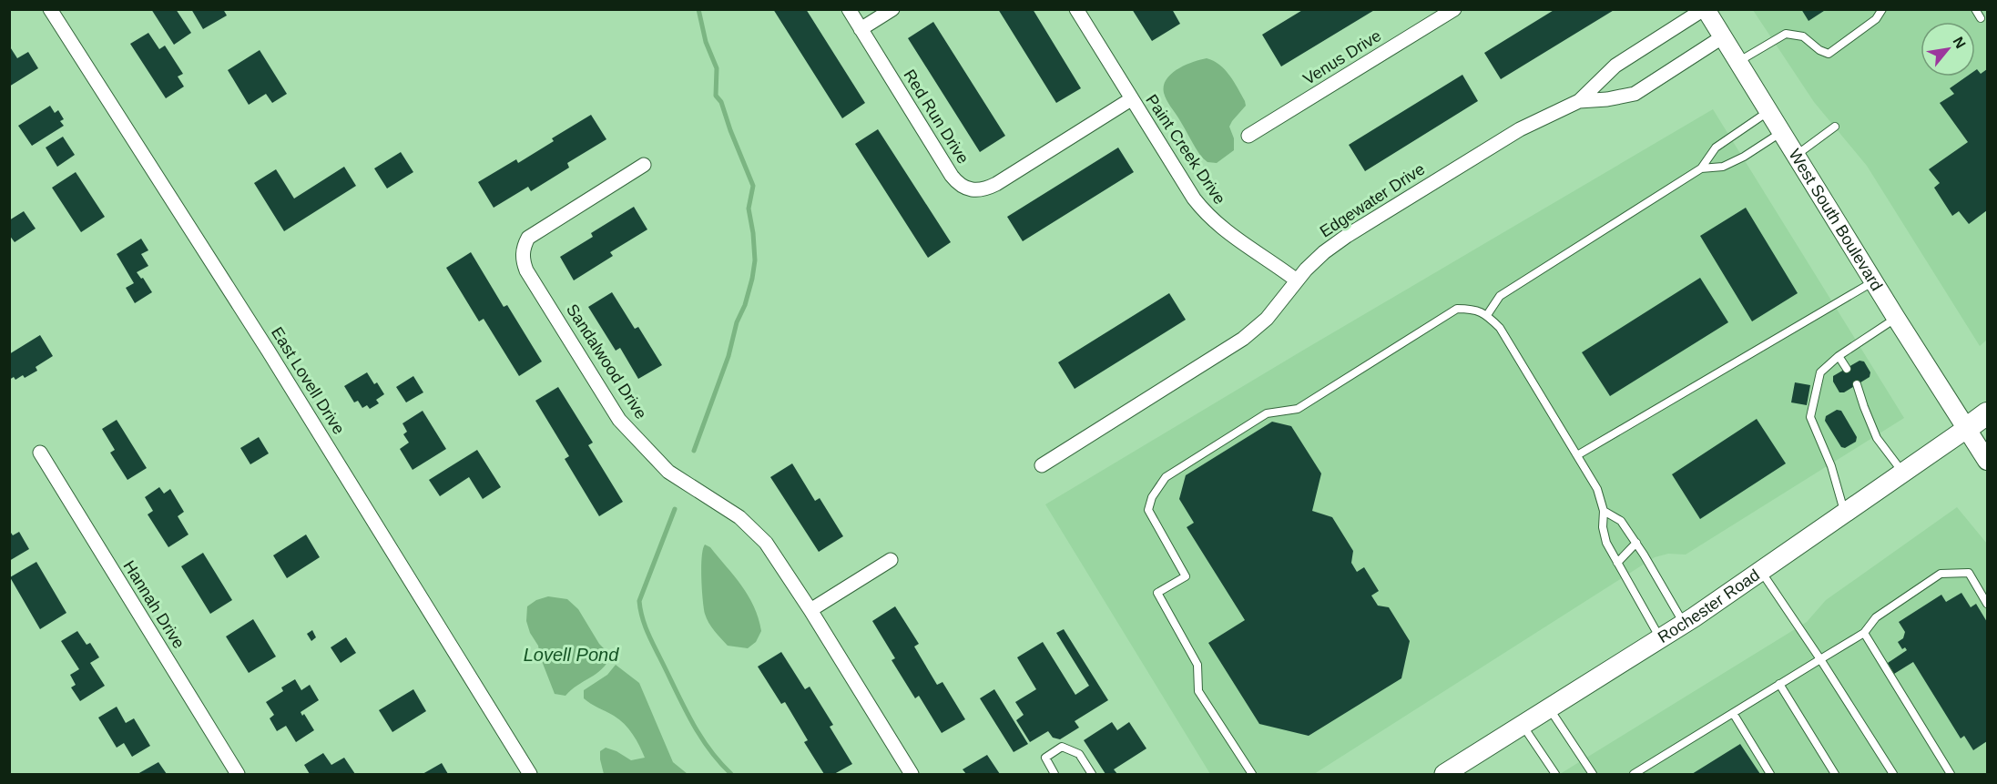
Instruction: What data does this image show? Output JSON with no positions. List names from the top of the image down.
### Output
{
  "streets": {
    "main road": ["Rochester Road"],
    "street": [
      "Venus Drive",
      "Red Run Drive",
      "Paint Creek Drive",
      "Edgewater Drive",
      "West South Boulevard",
      "Sandalwood Drive",
      "East Lovell Drive",
      "Hannah Drive"
    ]
  },
  "crossings": [
    ["Red Run Drive", "Paint Creek Drive"],
    ["Paint Creek Drive", "Edgewater Drive"],
    ["Edgewater Drive", "West South Boulevard"],
    ["West South Boulevard", "Rochester Road"]
  ],
  "water": ["Lovell Pond"],
  "north": "top right"
}
